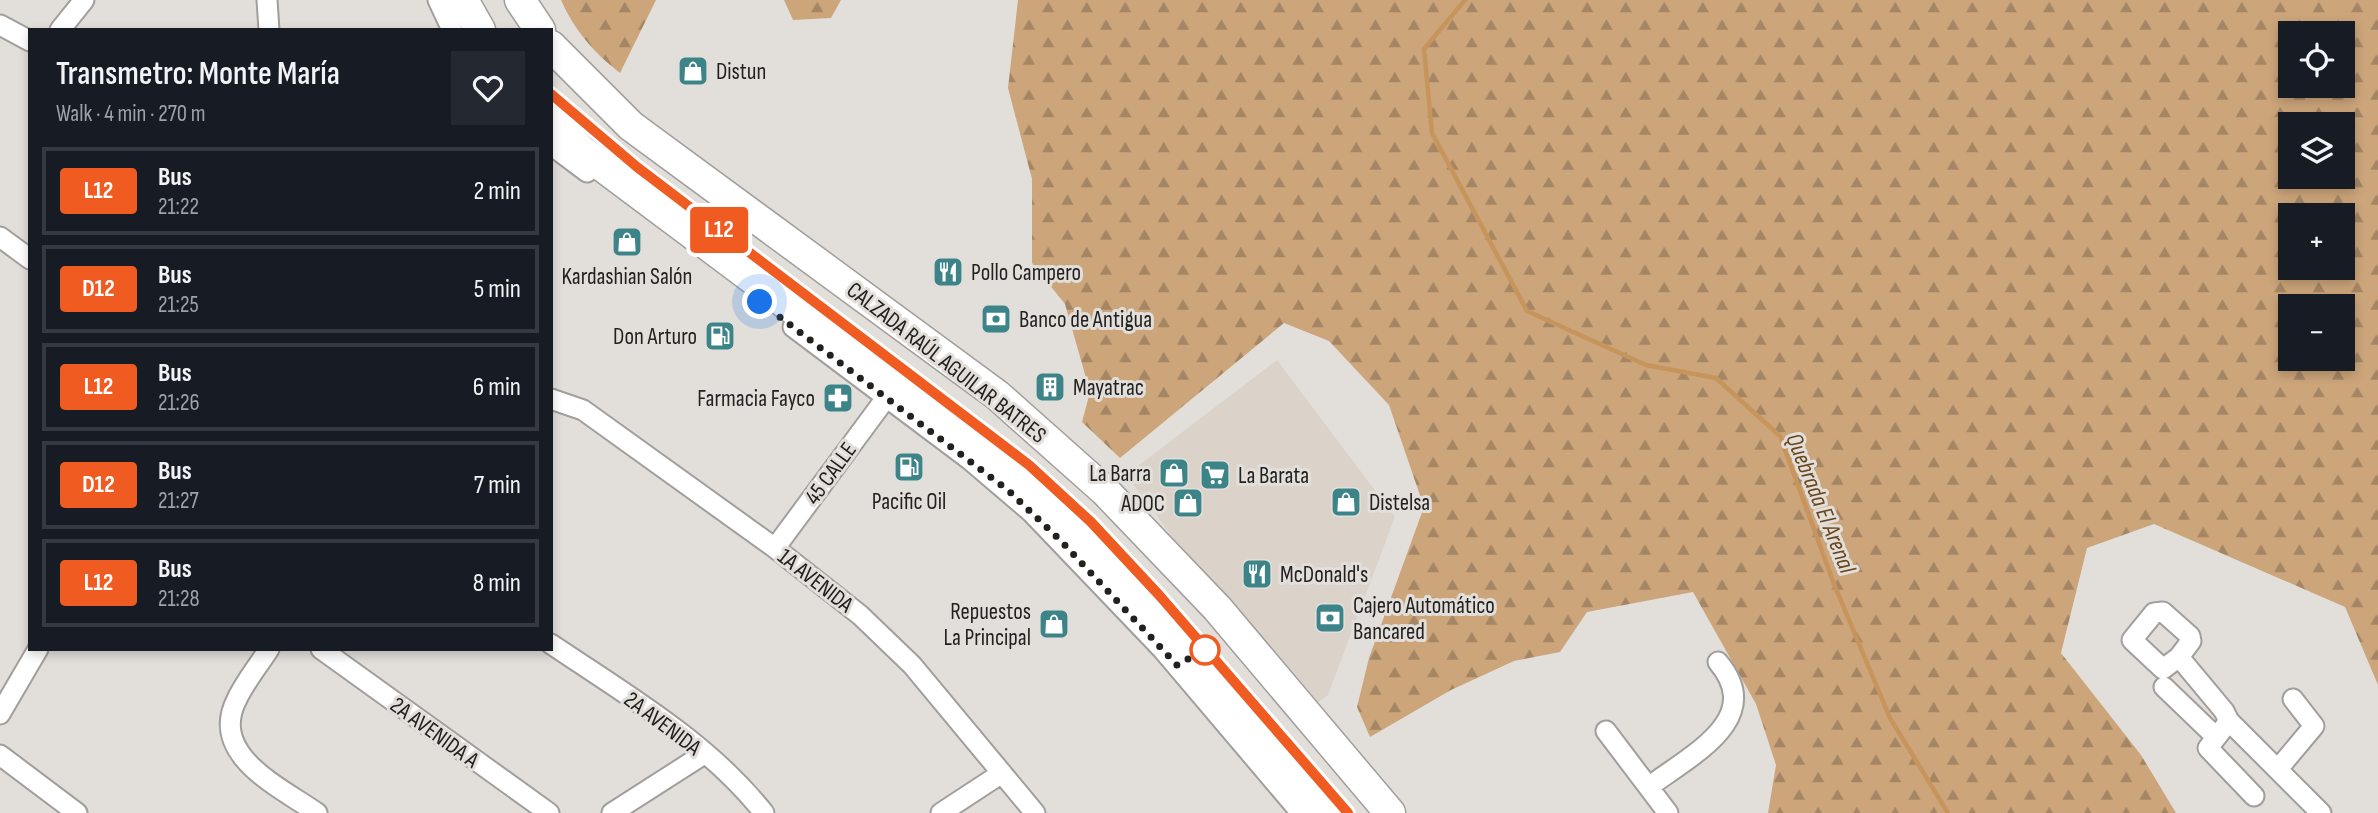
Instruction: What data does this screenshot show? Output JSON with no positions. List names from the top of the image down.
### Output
{
  "streets": {
    "highway": ["CALZADA RAÚL AGUILAR BATRES"],
    "street": [
      "45 CALLE",
      "1A AVENIDA",
      "2A AVENIDA",
      "2A AVENIDA A"
    ]
  },
  "crossings": [
    ["45 CALLE", "1A AVENIDA"]
  ],
  "water": ["Quebrada El Arenal"],
  "places": {
    "shop": [
      "Distun",
      "Kardashian Salón",
      "La Barra",
      "Distelsa",
      "ADOC",
      "Repuestos La Principal"
    ],
    "restaurant": ["Pollo Campero", "McDonald's"],
    "bank": ["Banco de Antigua", "Cajero Automático Bancared"],
    "fuel station": ["Don Arturo", "Pacific Oil"],
    "building": ["Mayatrac"],
    "pharmacy": ["Farmacia Fayco"],
    "supermarket": ["La Barata"]
  },
  "lines": ["bus line L12"],
  "page": {
    "on_map": "L12",
    "map_buttons": ["+", "−"],
    "heading": ["Transmetro: Monte María", "Walk · 4 min · 270 m"],
    "list": [
      {
        "mark": "L12",
        "name": "Bus",
        "note": "21:22",
        "value": "2 min"
      },
      {
        "mark": "D12",
        "name": "Bus",
        "note": "21:25",
        "value": "5 min"
      },
      {
        "mark": "L12",
        "name": "Bus",
        "note": "21:26",
        "value": "6 min"
      },
      {
        "mark": "D12",
        "name": "Bus",
        "note": "21:27",
        "value": "7 min"
      },
      {
        "mark": "L12",
        "name": "Bus",
        "note": "21:28",
        "value": "8 min"
      }
    ]
  }
}
